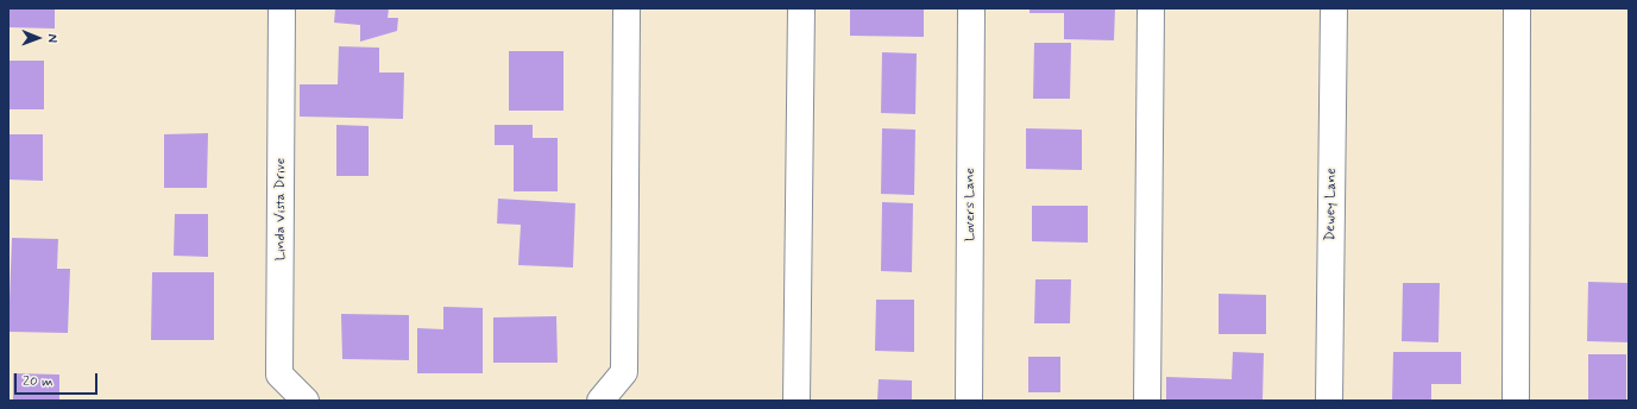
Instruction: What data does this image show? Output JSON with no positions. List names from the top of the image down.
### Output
{
  "streets": {
    "street": ["Lovers Lane", "Dewey Lane", "Linda Vista Drive"]
  },
  "scale_bar": "20 m",
  "north": "right"
}
